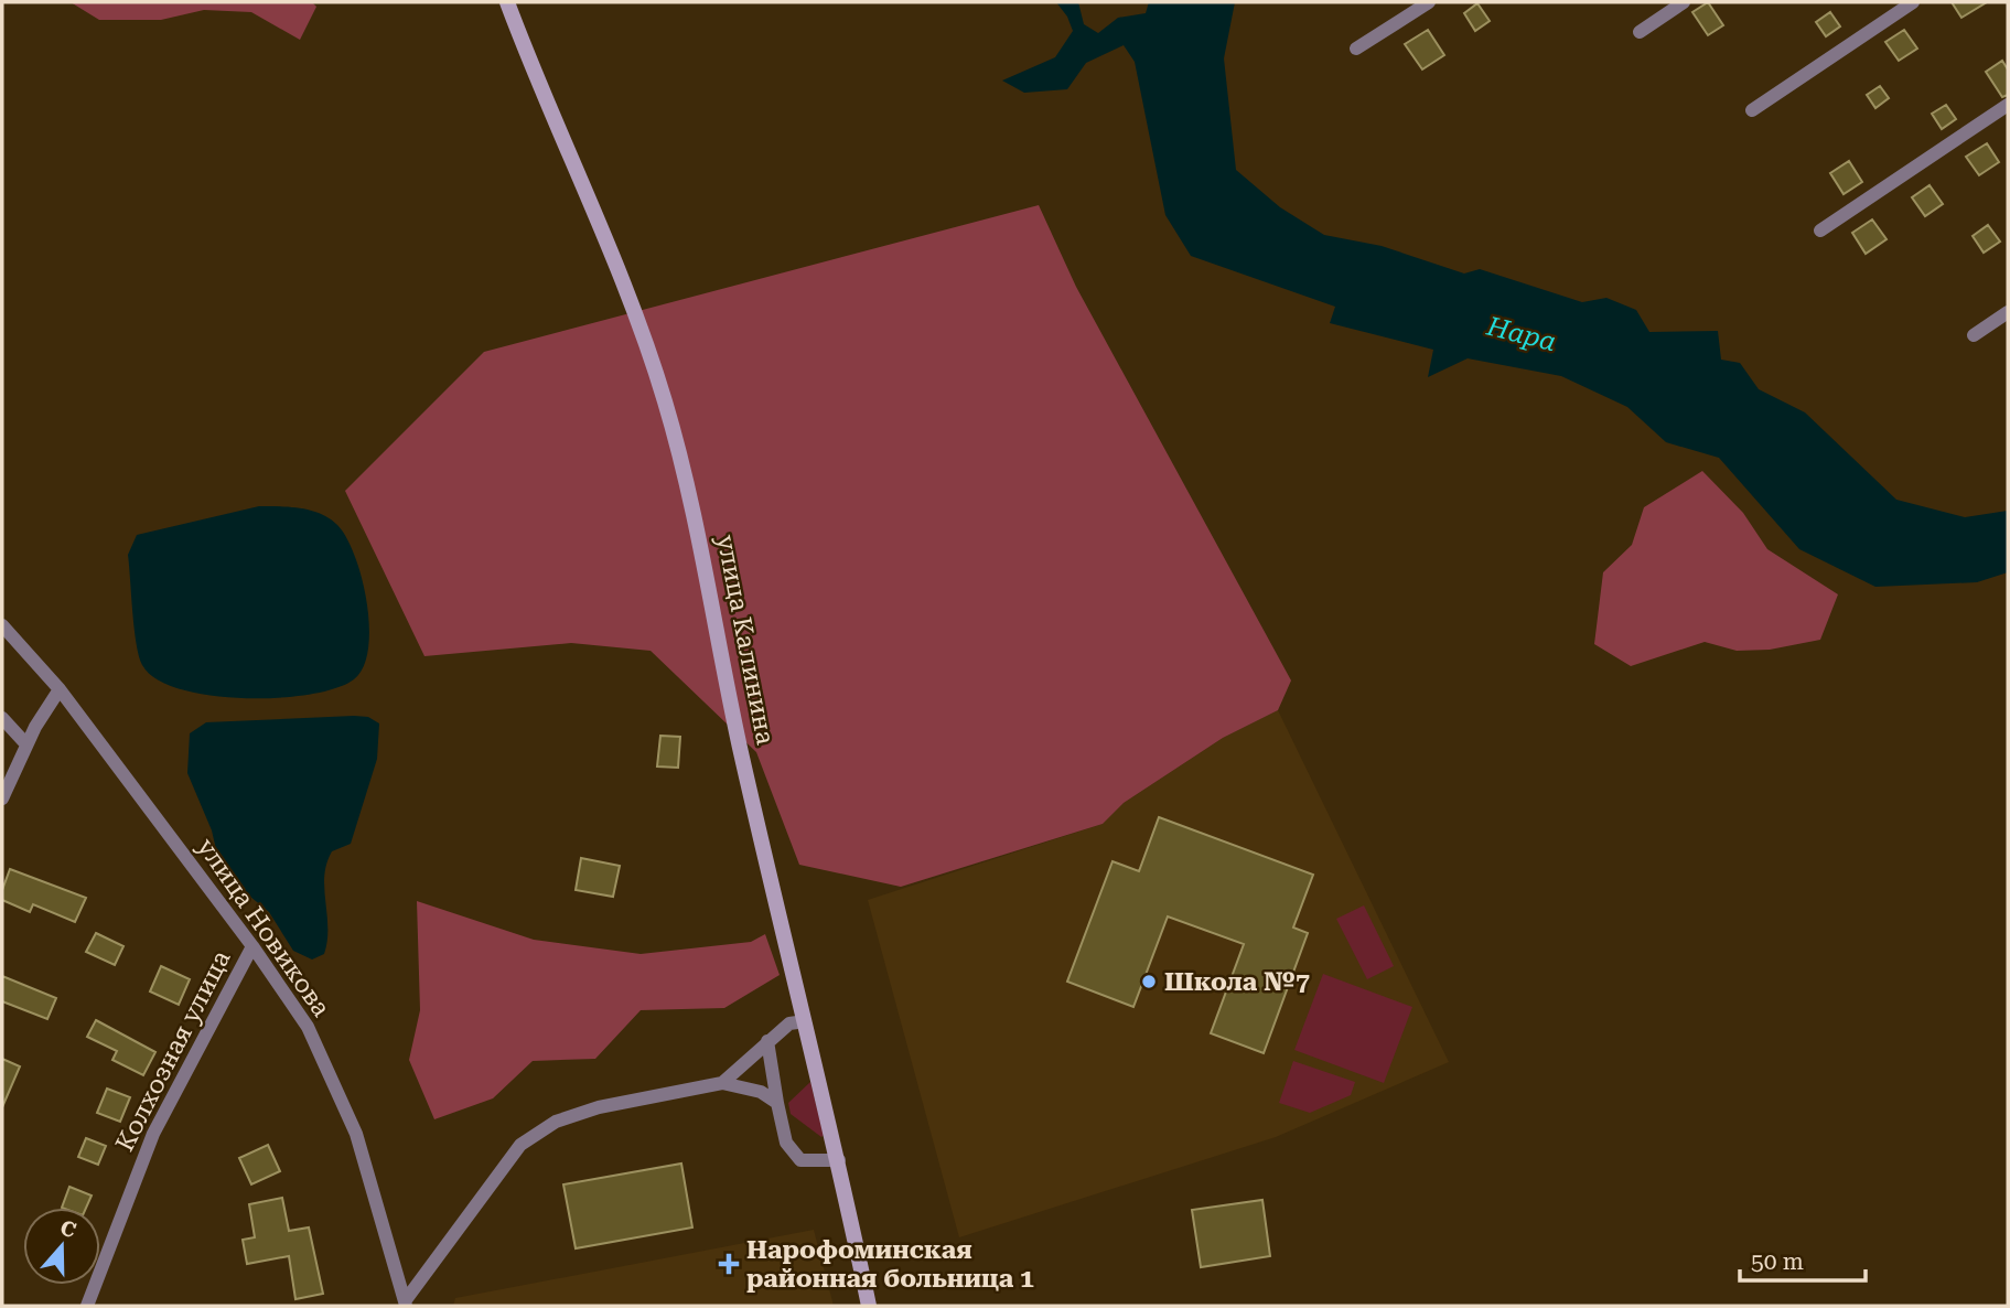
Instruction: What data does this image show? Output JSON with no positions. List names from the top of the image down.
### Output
{
  "streets": {
    "street": ["улица Калинина", "улица Новикова", "Колхозная улица"]
  },
  "crossings": [
    ["улица Новикова", "Колхозная улица"]
  ],
  "water": ["Нара"],
  "places": {
    "other": ["Школа №7"],
    "health": ["Нарофоминская районная больница 1"]
  },
  "scale_bar": "50 m",
  "north": "top"
}
